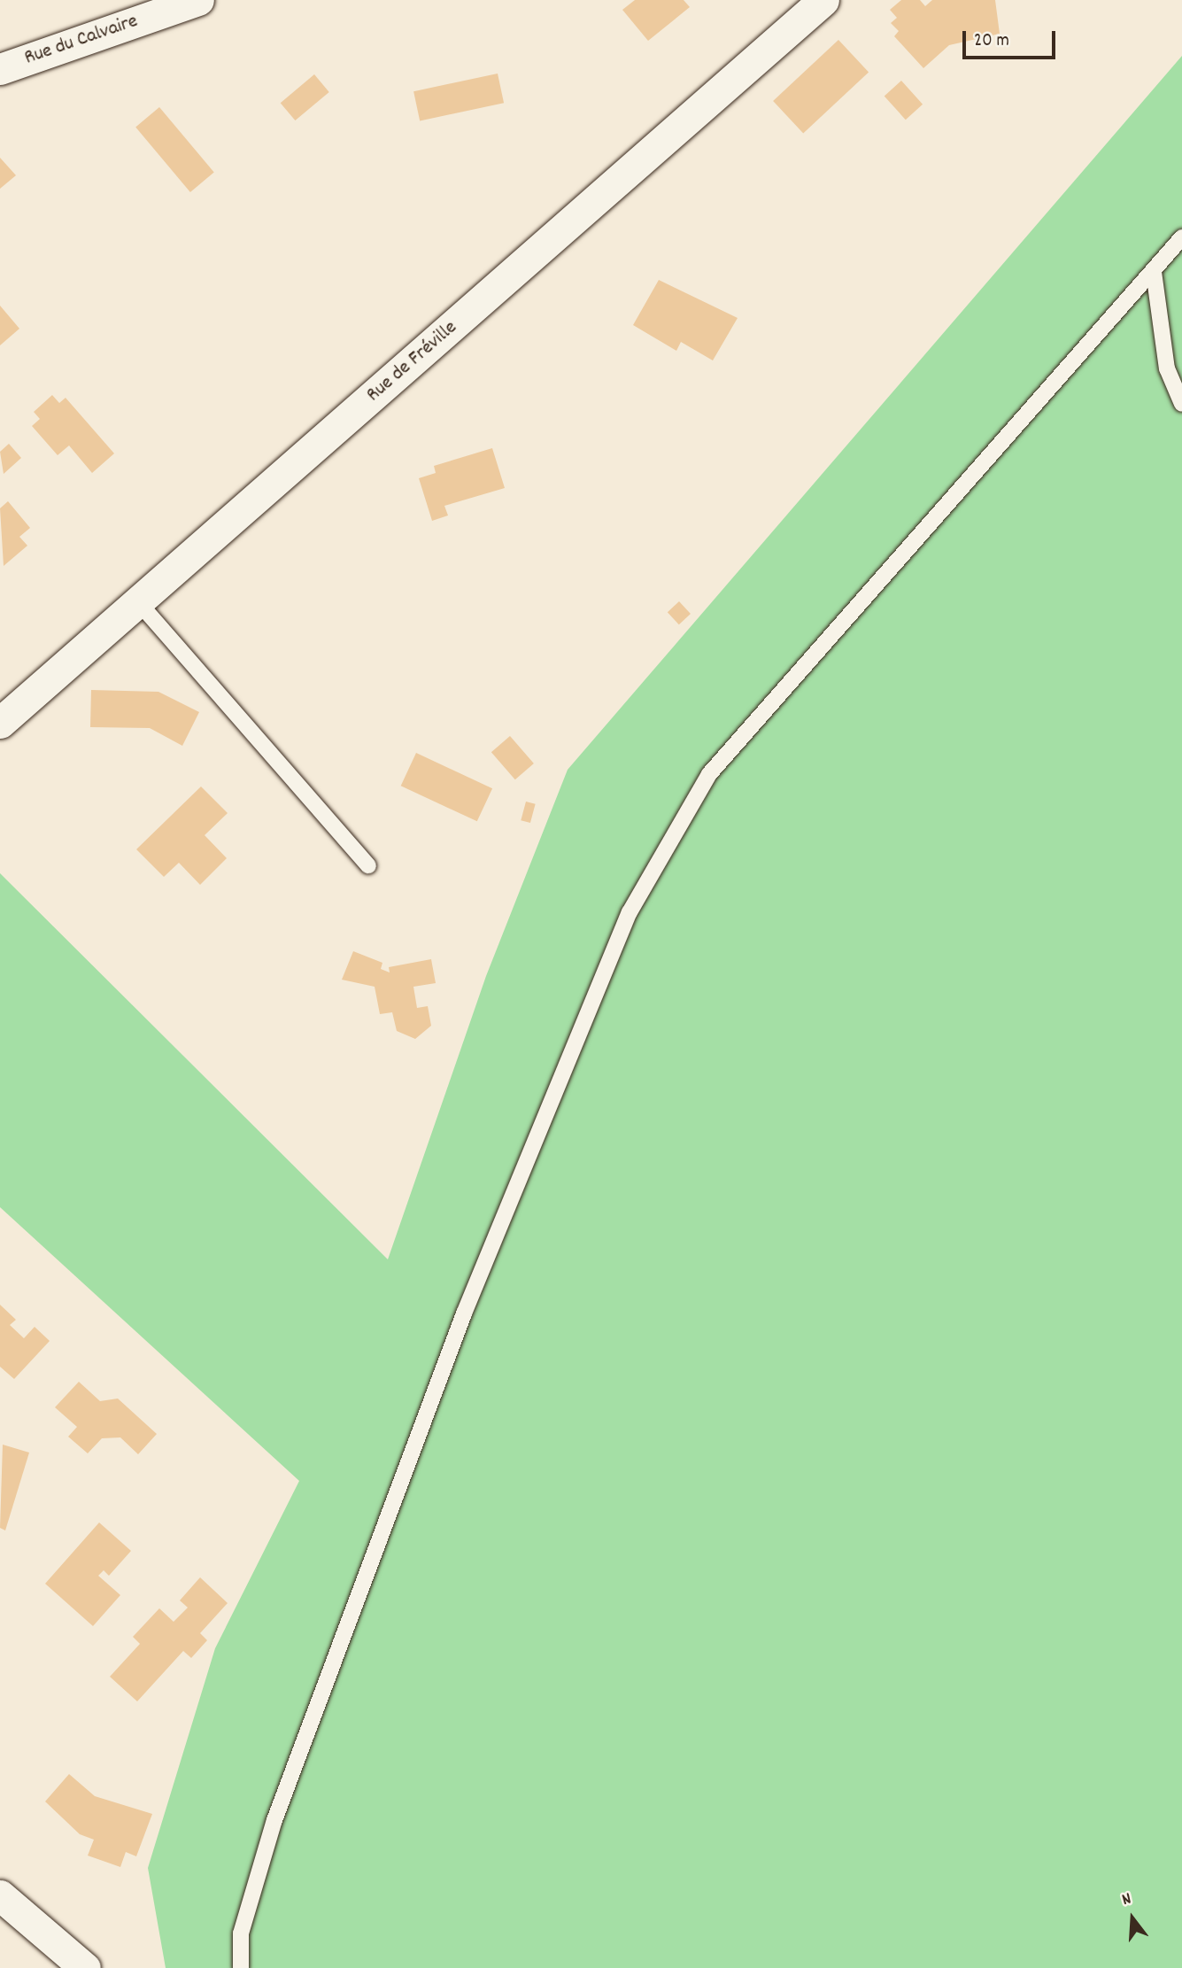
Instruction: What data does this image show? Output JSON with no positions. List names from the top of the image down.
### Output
{
  "streets": {
    "street": ["Rue du Calvaire", "Rue de Fréville"]
  },
  "scale_bar": "20 m",
  "north": "top"
}
